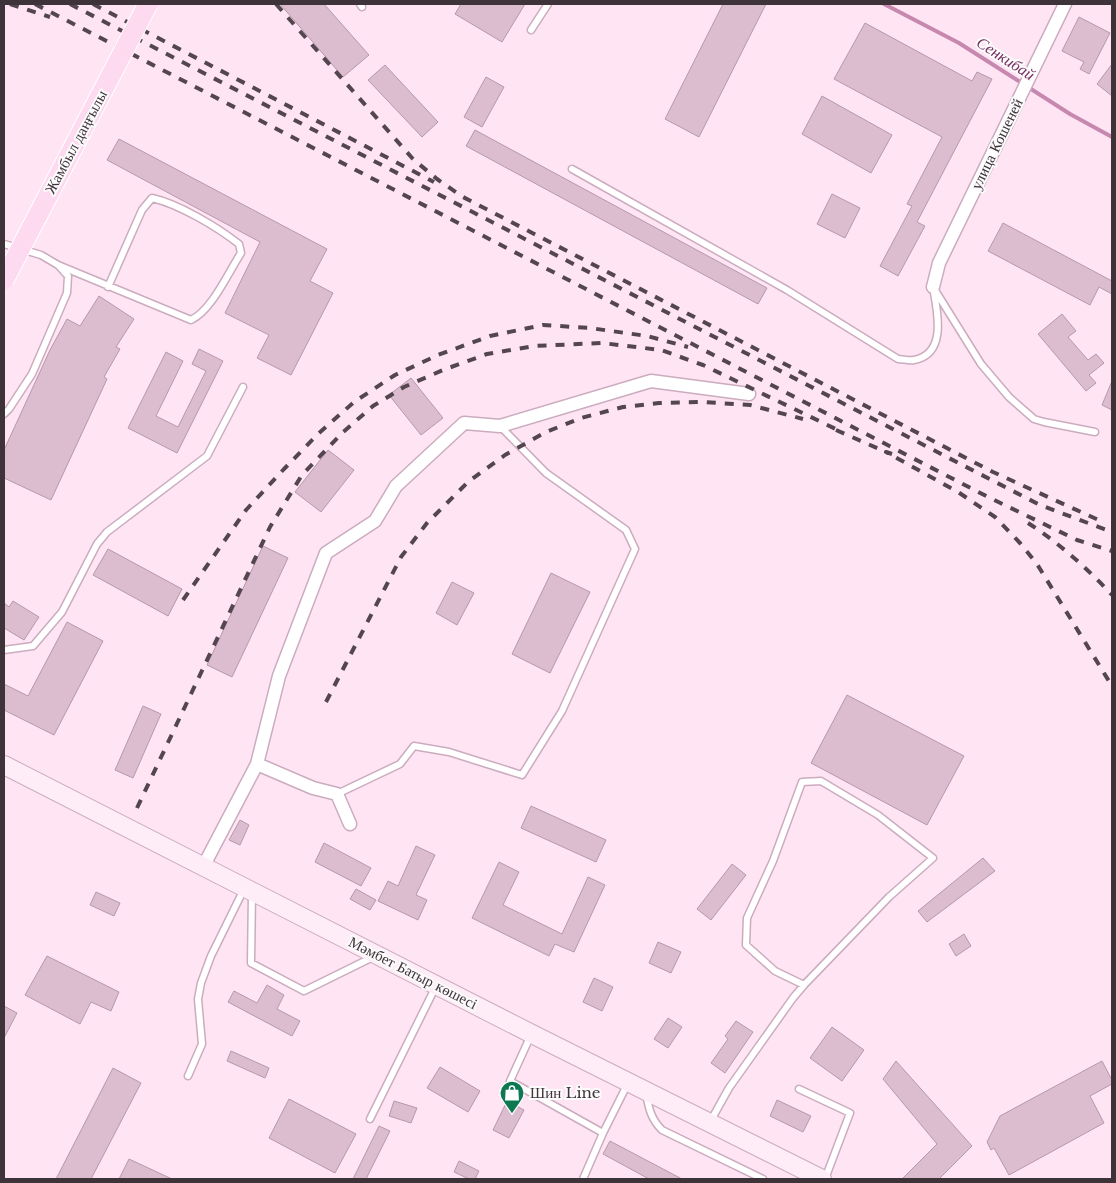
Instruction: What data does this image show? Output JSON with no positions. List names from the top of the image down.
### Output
{
  "streets": {
    "main road": ["Жамбыл даңғылы", "Мәмбет Батыр көшесі"],
    "street": ["улица Кошеней"]
  },
  "water": ["Сенкибай"],
  "places": {
    "shop": ["Шин Line"]
  }
}
